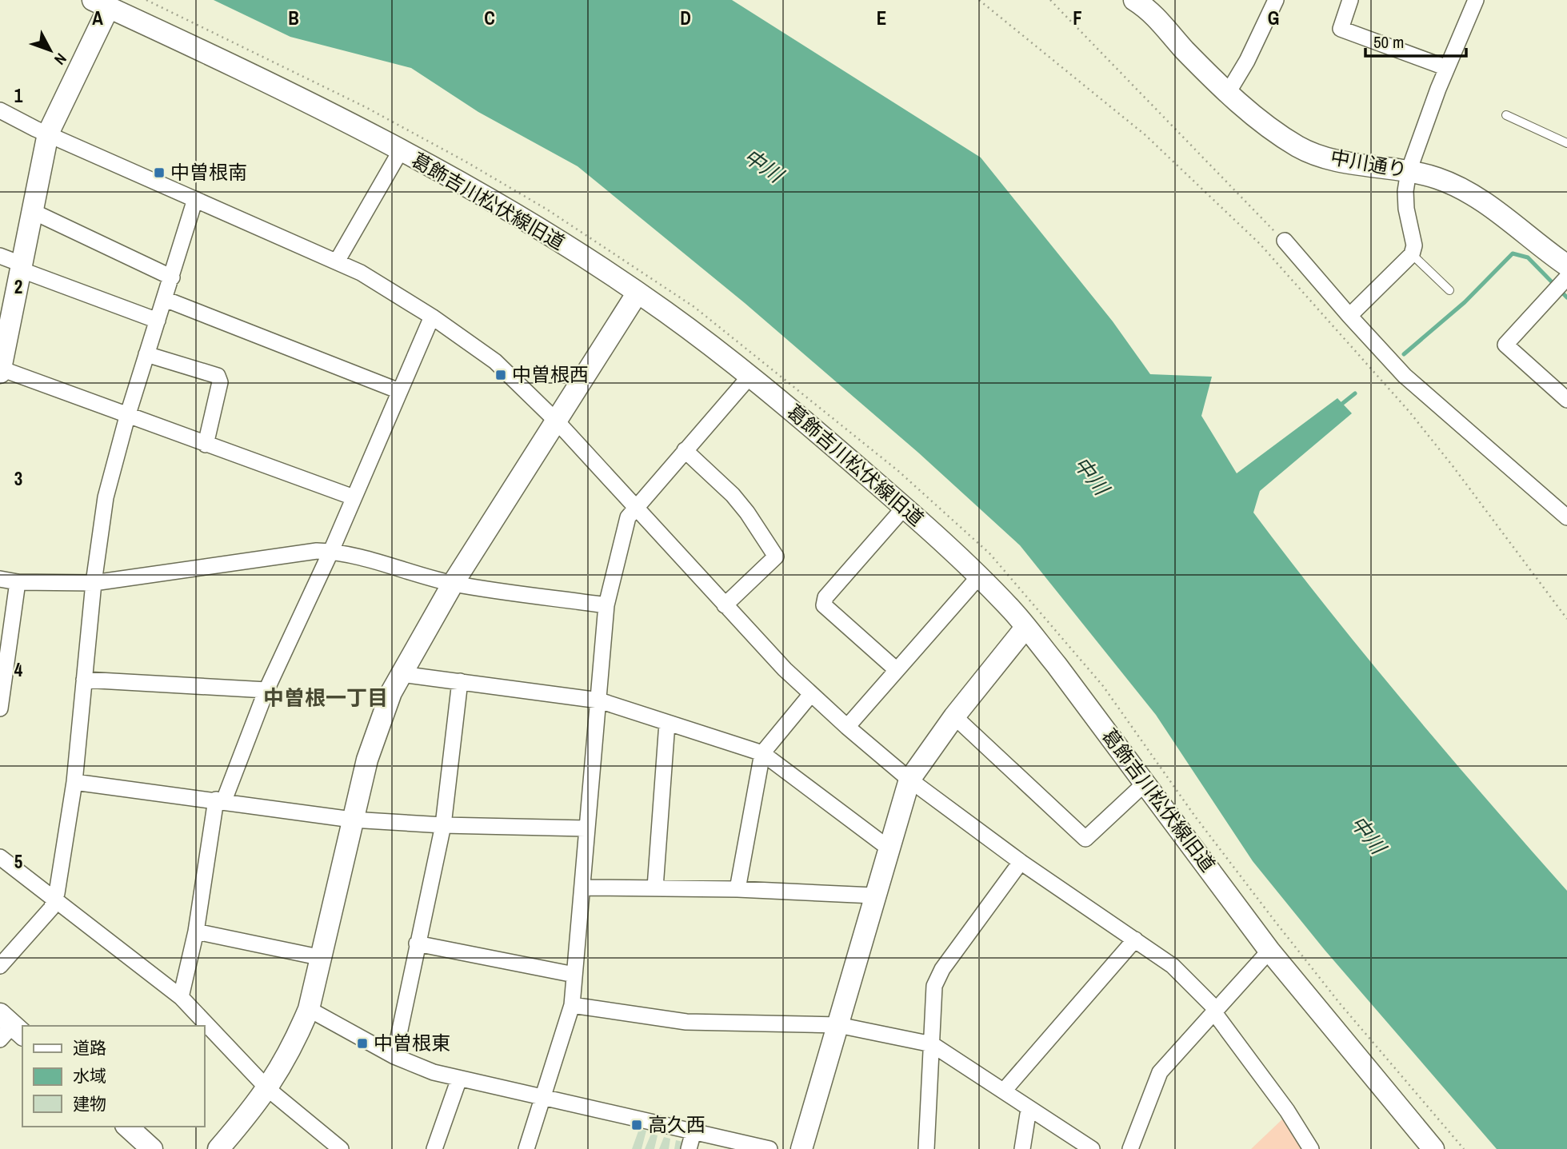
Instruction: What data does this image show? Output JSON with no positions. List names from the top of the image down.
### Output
{
  "streets": {
    "street": ["中川通り", "葛飾吉川松伏線旧道"]
  },
  "districts": ["中曽根一丁目"],
  "water": ["中川"],
  "places": {
    "transit": [
      "中曽根南",
      "中曽根西",
      "中曽根東",
      "高久西"
    ]
  },
  "legend": ["道路", "水域", "建物"],
  "scale_bar": "50 m",
  "north": "bottom right",
  "grid": {
    "columns": [
      "A",
      "B",
      "C",
      "D",
      "E",
      "F",
      "G"
    ],
    "rows": [
      "1",
      "2",
      "3",
      "4",
      "5"
    ]
  }
}
